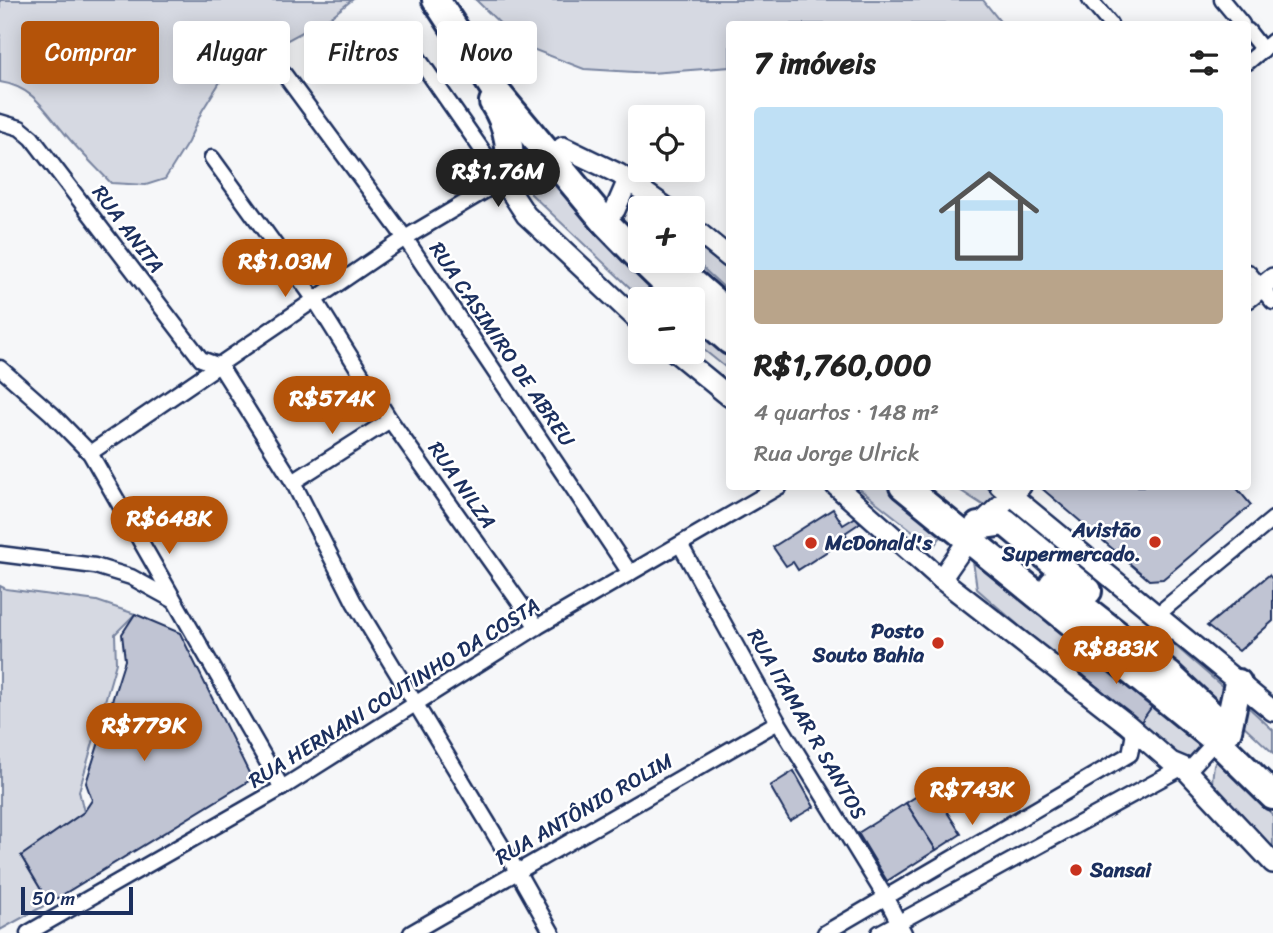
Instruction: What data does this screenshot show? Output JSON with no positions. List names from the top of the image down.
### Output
{
  "streets": {
    "street": [
      "RUA ANITA",
      "RUA CASIMIRO DE ABREU",
      "RUA NILZA",
      "RUA HERNANI COUTINHO DA COSTA",
      "RUA ITAMAR R SANTOS",
      "RUA ANTÔNIO ROLIM"
    ]
  },
  "crossings": [
    ["RUA CASIMIRO DE ABREU", "RUA HERNANI COUTINHO DA COSTA"],
    ["RUA NILZA", "RUA HERNANI COUTINHO DA COSTA"],
    ["RUA HERNANI COUTINHO DA COSTA", "RUA ITAMAR R SANTOS"],
    ["RUA ITAMAR R SANTOS", "RUA ANTÔNIO ROLIM"]
  ],
  "places": [
    "Avistão Supermercado.",
    "McDonald's",
    "Posto Souto Bahia",
    "Sansai"
  ],
  "scale_bar": "50 m",
  "page": {
    "chip": [
      "Comprar",
      "Alugar",
      "Filtros",
      "Novo"
    ],
    "heading": "7 imóveis",
    "map_buttons": ["+", "−"],
    "list": [
      {
        "name": "R$1,760,000",
        "note": "4 quartos · 148 m² · Rua Jorge Ulrick"
      }
    ],
    "price": [
      "R$1.76M",
      "R$1.03M",
      "R$574K",
      "R$648K",
      "R$883K",
      "R$779K",
      "R$743K"
    ],
    "scale": "50 m"
  }
}
